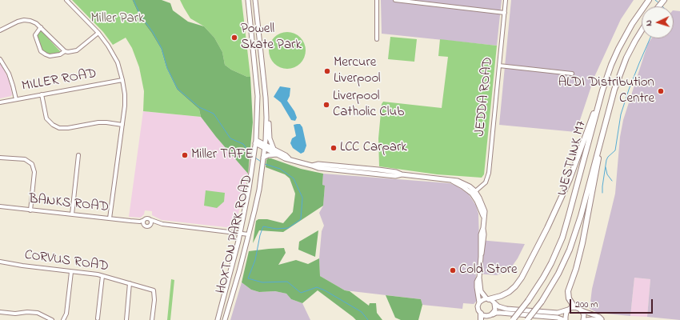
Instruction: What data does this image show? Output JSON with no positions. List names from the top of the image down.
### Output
{
  "streets": {
    "highway": ["WESTLINK M7"],
    "main road": ["HOXTON PARK ROAD"],
    "street": [
      "MILLER ROAD",
      "JEDDA ROAD",
      "BANKS ROAD",
      "CORVUS ROAD"
    ]
  },
  "parks": ["Miller Park"],
  "places": [
    "Powell Skate Park",
    "Mercure Liverpool",
    "ALDI Distribution Centre",
    "Liverpool Catholic Club",
    "LCC Carpark",
    "Miller TAFE",
    "Cold Store"
  ],
  "scale_bar": "200 m",
  "north": "left"
}
